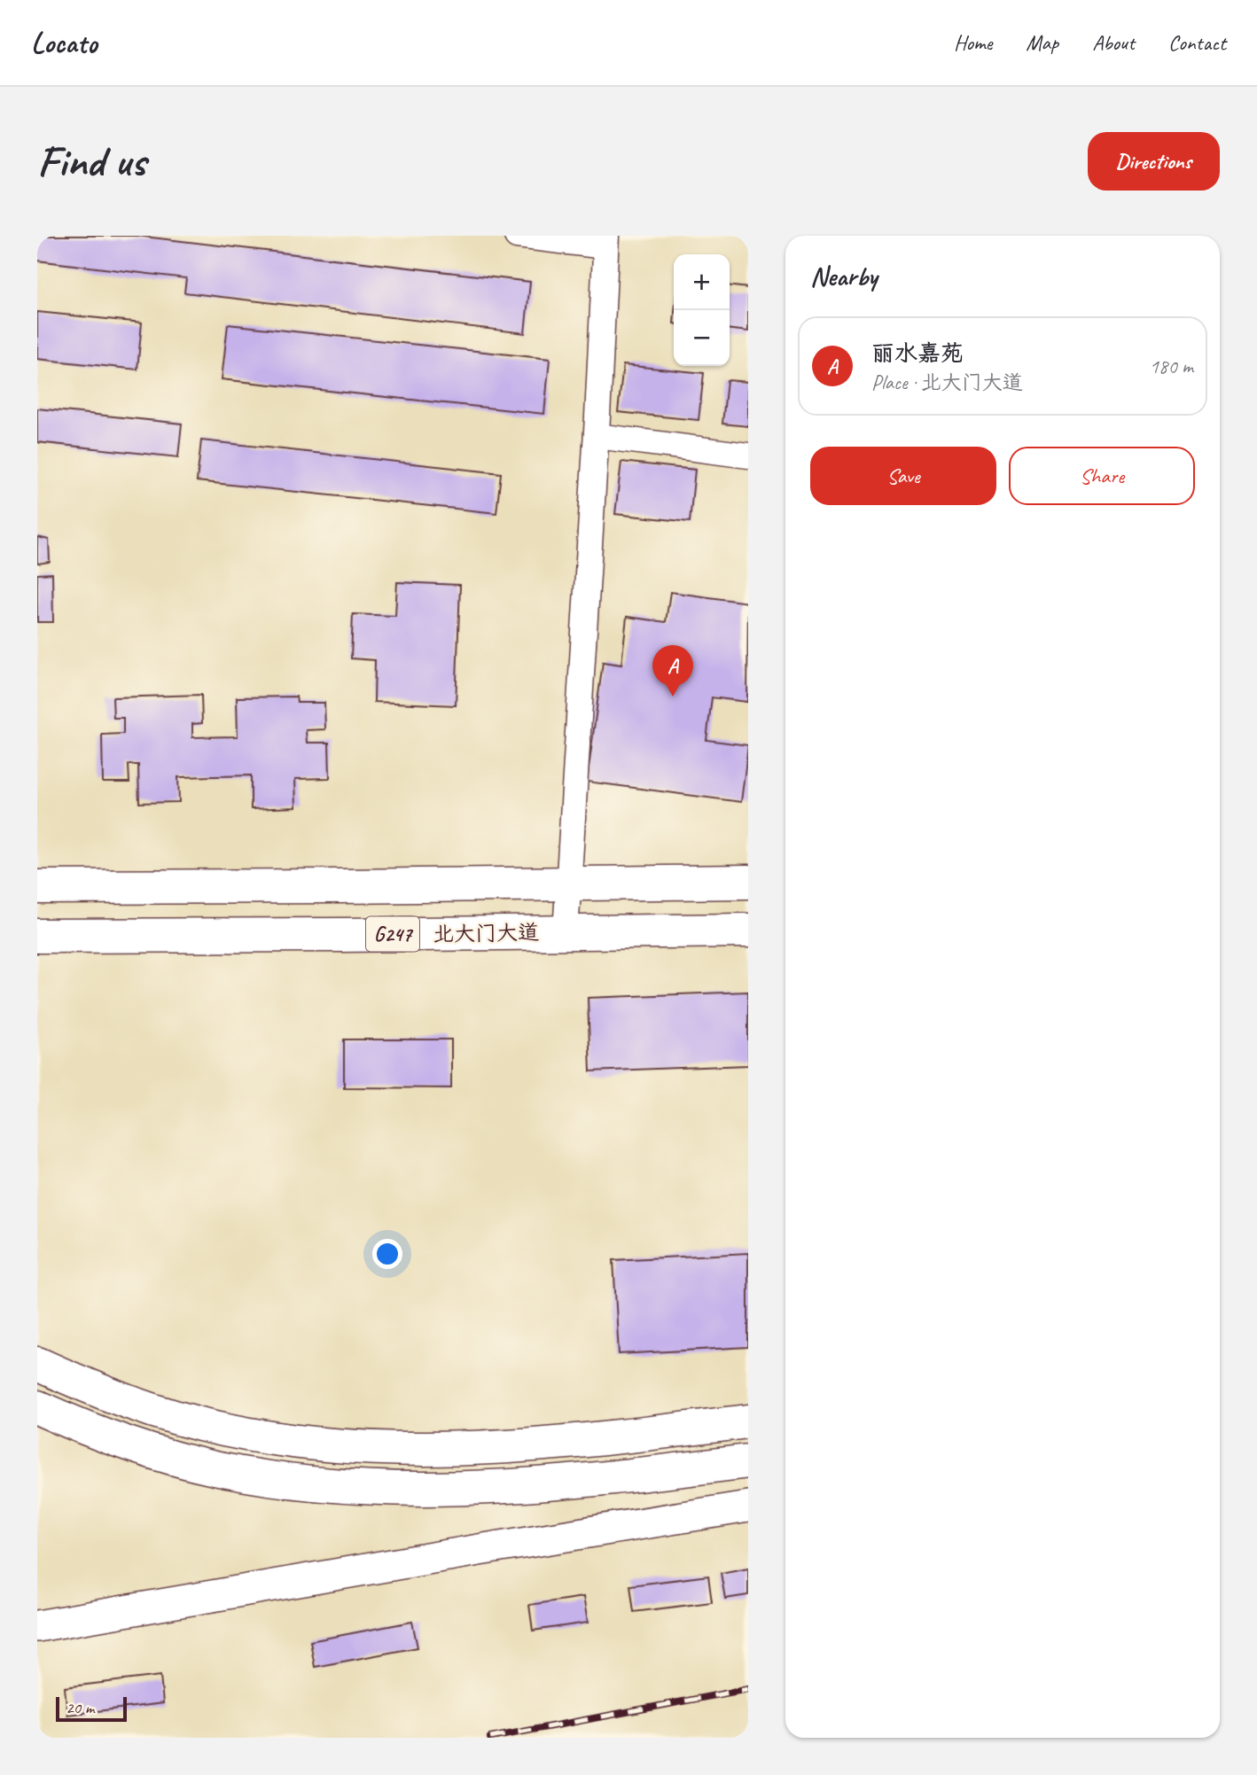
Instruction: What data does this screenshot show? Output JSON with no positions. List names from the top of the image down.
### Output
{
  "streets": {
    "main road": ["北大门大道", "G247"]
  },
  "scale_bar": "20 m",
  "page": {
    "header": "Locato",
    "nav": [
      "Home",
      "Map",
      "About",
      "Contact"
    ],
    "buttons": [
      "Directions",
      ["Save", "Share"]
    ],
    "title": "Find us",
    "heading": "Nearby",
    "map_buttons": ["+", "−"],
    "list": [
      {
        "mark": "A",
        "name": "丽水嘉苑",
        "note": "Place · 北大门大道",
        "value": "180 m"
      }
    ],
    "pins": "A",
    "scale": "20 m"
  }
}
